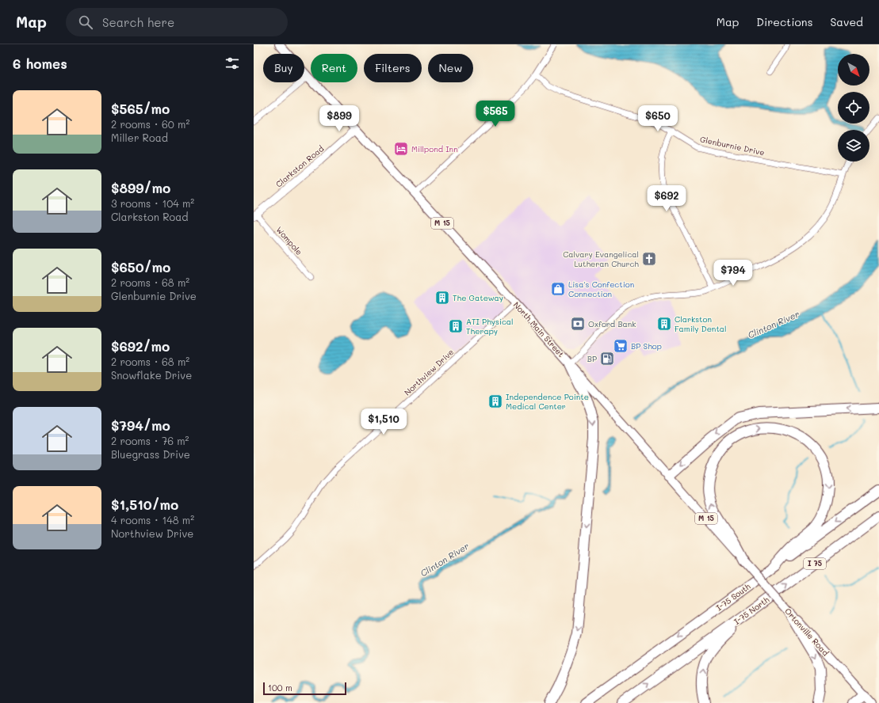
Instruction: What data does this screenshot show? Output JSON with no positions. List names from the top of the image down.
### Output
{
  "streets": {
    "highway": ["I 75", "I-75 South", "I-75 North"],
    "main road": ["M 15", "North Main Street", "Ortonville Road"],
    "street": [
      "Glenburnie Drive",
      "Clarkston Road",
      "Wompole",
      "Northview Drive"
    ]
  },
  "crossings": [
    ["Clarkston Road", "Wompole"],
    ["Clarkston Road", "North Main Street"],
    ["North Main Street", "Northview Drive"],
    ["North Main Street", "Ortonville Road"]
  ],
  "one_way": ["I-75 South", "I-75 North"],
  "water": ["Clinton River"],
  "places": {
    "hotel": ["Millpond Inn"],
    "church": ["Calvary Evangelical Lutheran Church"],
    "shop": ["Lisa's Confection Connection"],
    "building": [
      "The Gateway",
      "Clarkston Family Dental",
      "ATI Physical Therapy",
      "Independence Pointe Medical Center"
    ],
    "bank": ["Oxford Bank"],
    "supermarket": ["BP Shop"],
    "fuel station": ["BP"]
  },
  "scale_bar": "100 m",
  "north": "bottom right",
  "page": {
    "header": "Map",
    "search": "Search here",
    "nav": ["Map", "Directions", "Saved"],
    "heading": "6 homes",
    "chip": [
      "Buy",
      "Rent",
      "Filters",
      "New"
    ],
    "list": [
      {
        "name": "$565/mo",
        "note": "2 rooms · 60 m² · Miller Road"
      },
      {
        "name": "$899/mo",
        "note": "3 rooms · 104 m² · Clarkston Road"
      },
      {
        "name": "$650/mo",
        "note": "2 rooms · 68 m² · Glenburnie Drive"
      },
      {
        "name": "$692/mo",
        "note": "2 rooms · 68 m² · Snowflake Drive"
      },
      {
        "name": "$794/mo",
        "note": "2 rooms · 76 m² · Bluegrass Drive"
      },
      {
        "name": "$1,510/mo",
        "note": "4 rooms · 148 m² · Northview Drive"
      }
    ],
    "price": [
      "$565",
      "$899",
      "$650",
      "$692",
      "$794",
      "$1,510"
    ],
    "scale": "100 m"
  }
}
